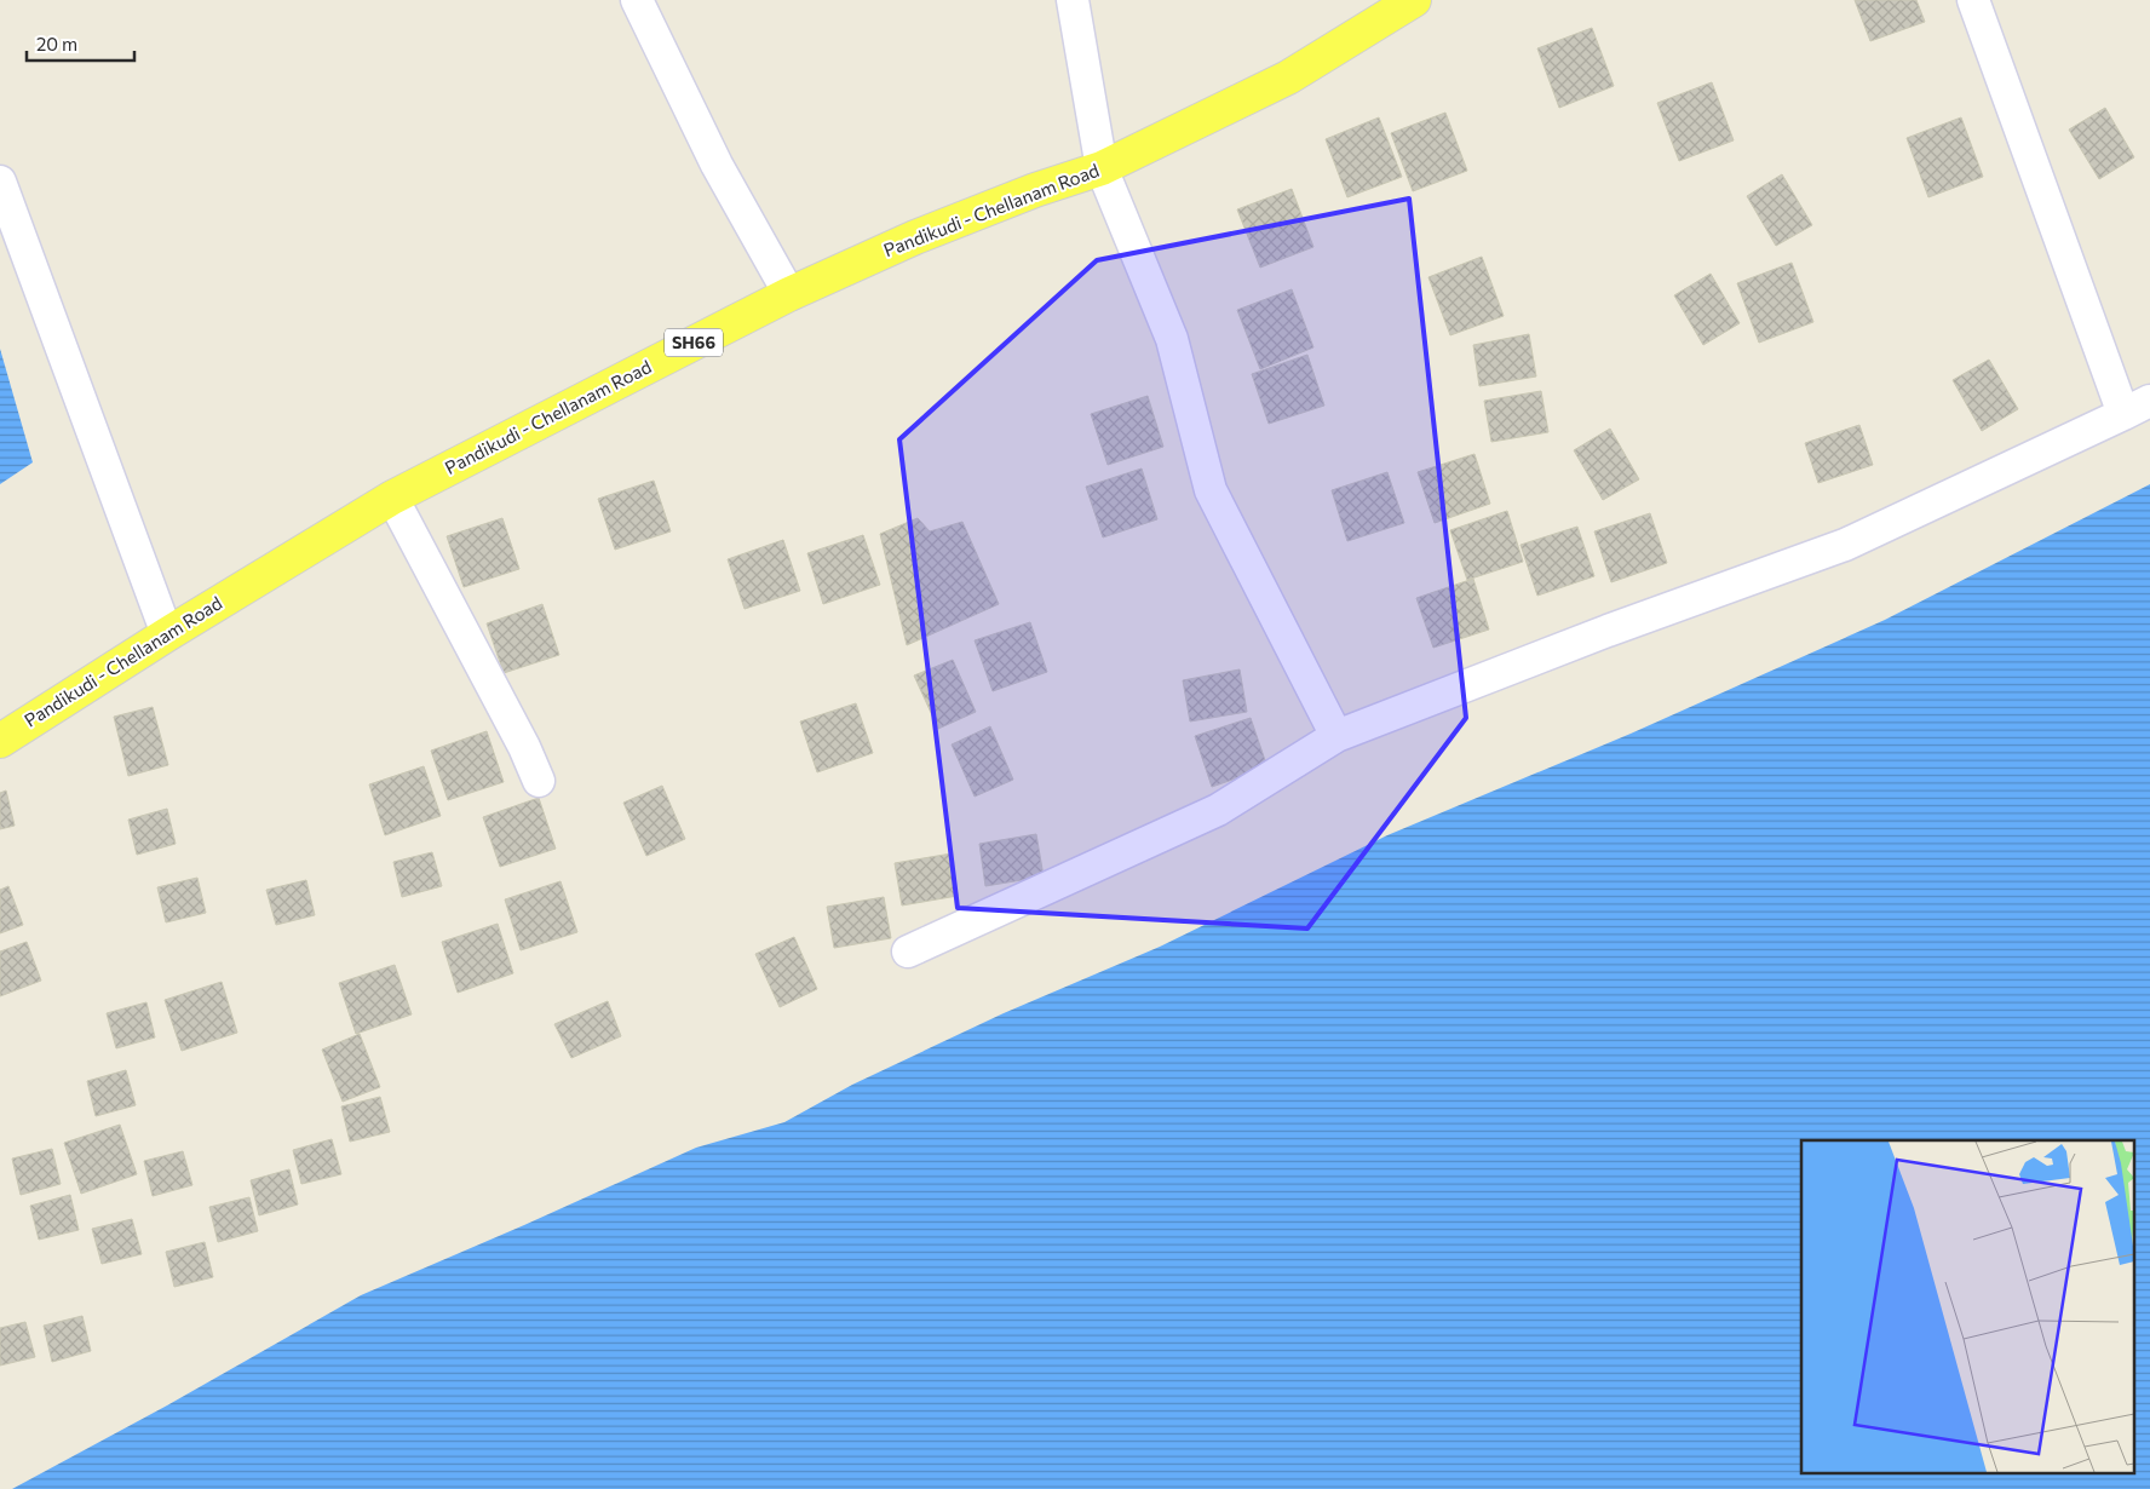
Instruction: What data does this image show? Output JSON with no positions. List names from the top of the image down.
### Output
{
  "streets": {
    "main road": ["Pandikudi - Chellanam Road", "SH66"]
  },
  "scale_bar": "20 m"
}
